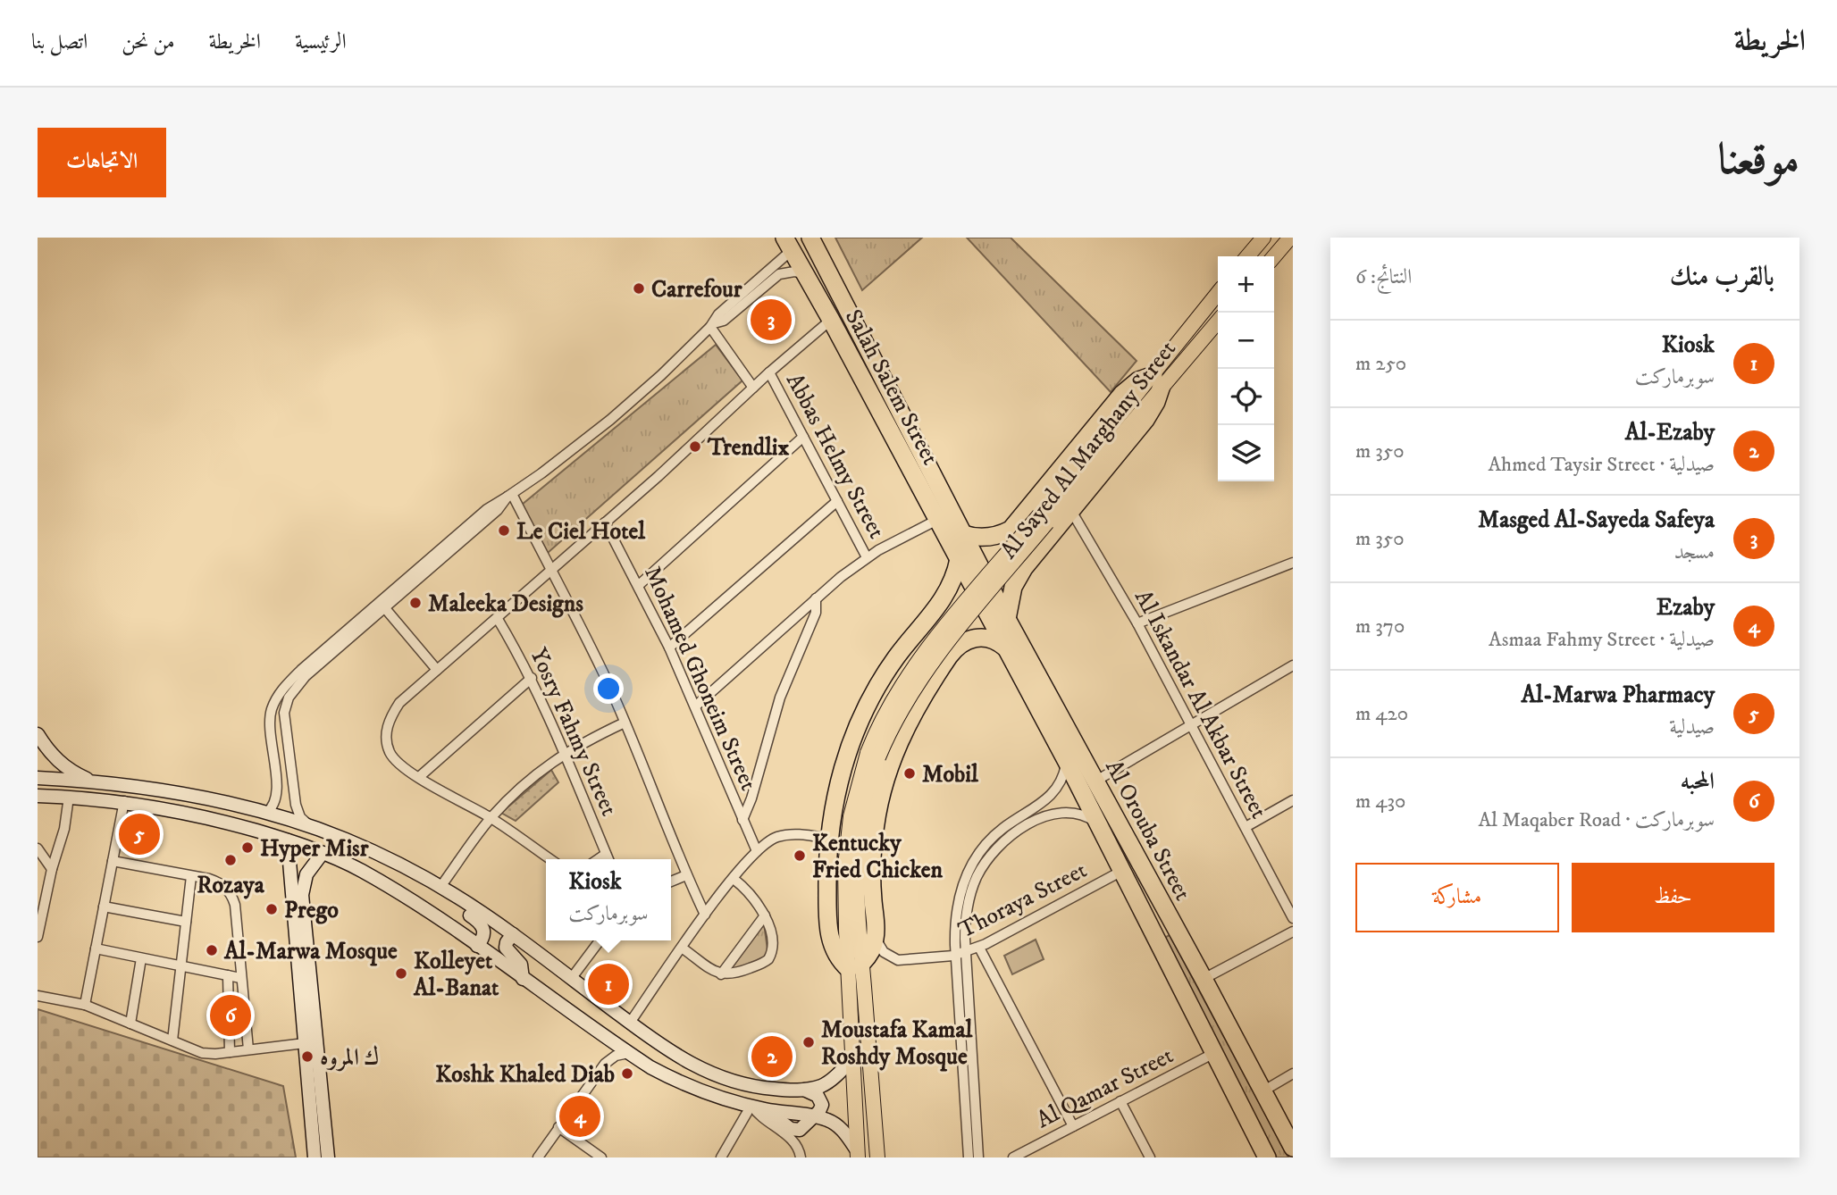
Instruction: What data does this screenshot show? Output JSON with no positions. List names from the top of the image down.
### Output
{
  "streets": {
    "highway": ["Salah Salem Street", "Al Sayed Al Marghany Street", "Al Orouba Street"],
    "street": [
      "Abbas Helmy Street",
      "Mohamed Ghoneim Street",
      "Al Iskandar Al Akbar Street",
      "Yosry Fahmy Street",
      "Thoraya Street",
      "Al Qamar Street"
    ]
  },
  "crossings": [
    ["Salah Salem Street", "Al Sayed Al Marghany Street"],
    ["Salah Salem Street", "Al Orouba Street"],
    ["Al Sayed Al Marghany Street", "Al Iskandar Al Akbar Street"],
    ["Al Sayed Al Marghany Street", "Al Orouba Street"],
    ["Al Orouba Street", "Thoraya Street"],
    ["Al Orouba Street", "Al Qamar Street"]
  ],
  "places": [
    "Carrefour",
    "Trendlix",
    "Le Ciel Hotel",
    "Maleeka Designs",
    "Mobil",
    "Hyper Misr",
    "Kentucky Fried Chicken",
    "Rozaya",
    "Prego",
    "Al-Marwa Mosque",
    "Kolleyet Al-Banat",
    "Moustafa Kamal Roshdy Mosque",
    "ك المروه",
    "Koshk Khaled Diab"
  ],
  "page": {
    "header": "الخريطة",
    "nav": [
      "الرئيسية",
      "الخريطة",
      "من نحن",
      "اتصل بنا"
    ],
    "title": "موقعنا",
    "buttons": [
      "الاتجاهات",
      ["حفظ", "مشاركة"]
    ],
    "heading": ["بالقرب منك", "النتائج: 6"],
    "map_buttons": ["+", "−"],
    "pins": [
      "3",
      "5",
      "1",
      "6",
      "2",
      "4"
    ],
    "list": [
      {
        "mark": "1",
        "name": "Kiosk",
        "note": "سوبرماركت",
        "value": "250 m"
      },
      {
        "mark": "2",
        "name": "Al-Ezaby",
        "note": "صيدلية · Ahmed Taysir Street",
        "value": "350 m"
      },
      {
        "mark": "3",
        "name": "Masged Al-Sayeda Safeya",
        "note": "مسجد",
        "value": "350 m"
      },
      {
        "mark": "4",
        "name": "Ezaby",
        "note": "صيدلية · Asmaa Fahmy Street",
        "value": "370 m"
      },
      {
        "mark": "5",
        "name": "Al-Marwa Pharmacy",
        "note": "صيدلية",
        "value": "420 m"
      },
      {
        "mark": "6",
        "name": "المحبه",
        "note": "سوبرماركت · Al Maqaber Road",
        "value": "430 m"
      }
    ],
    "popup": ["Kiosk", "سوبرماركت"]
  }
}
